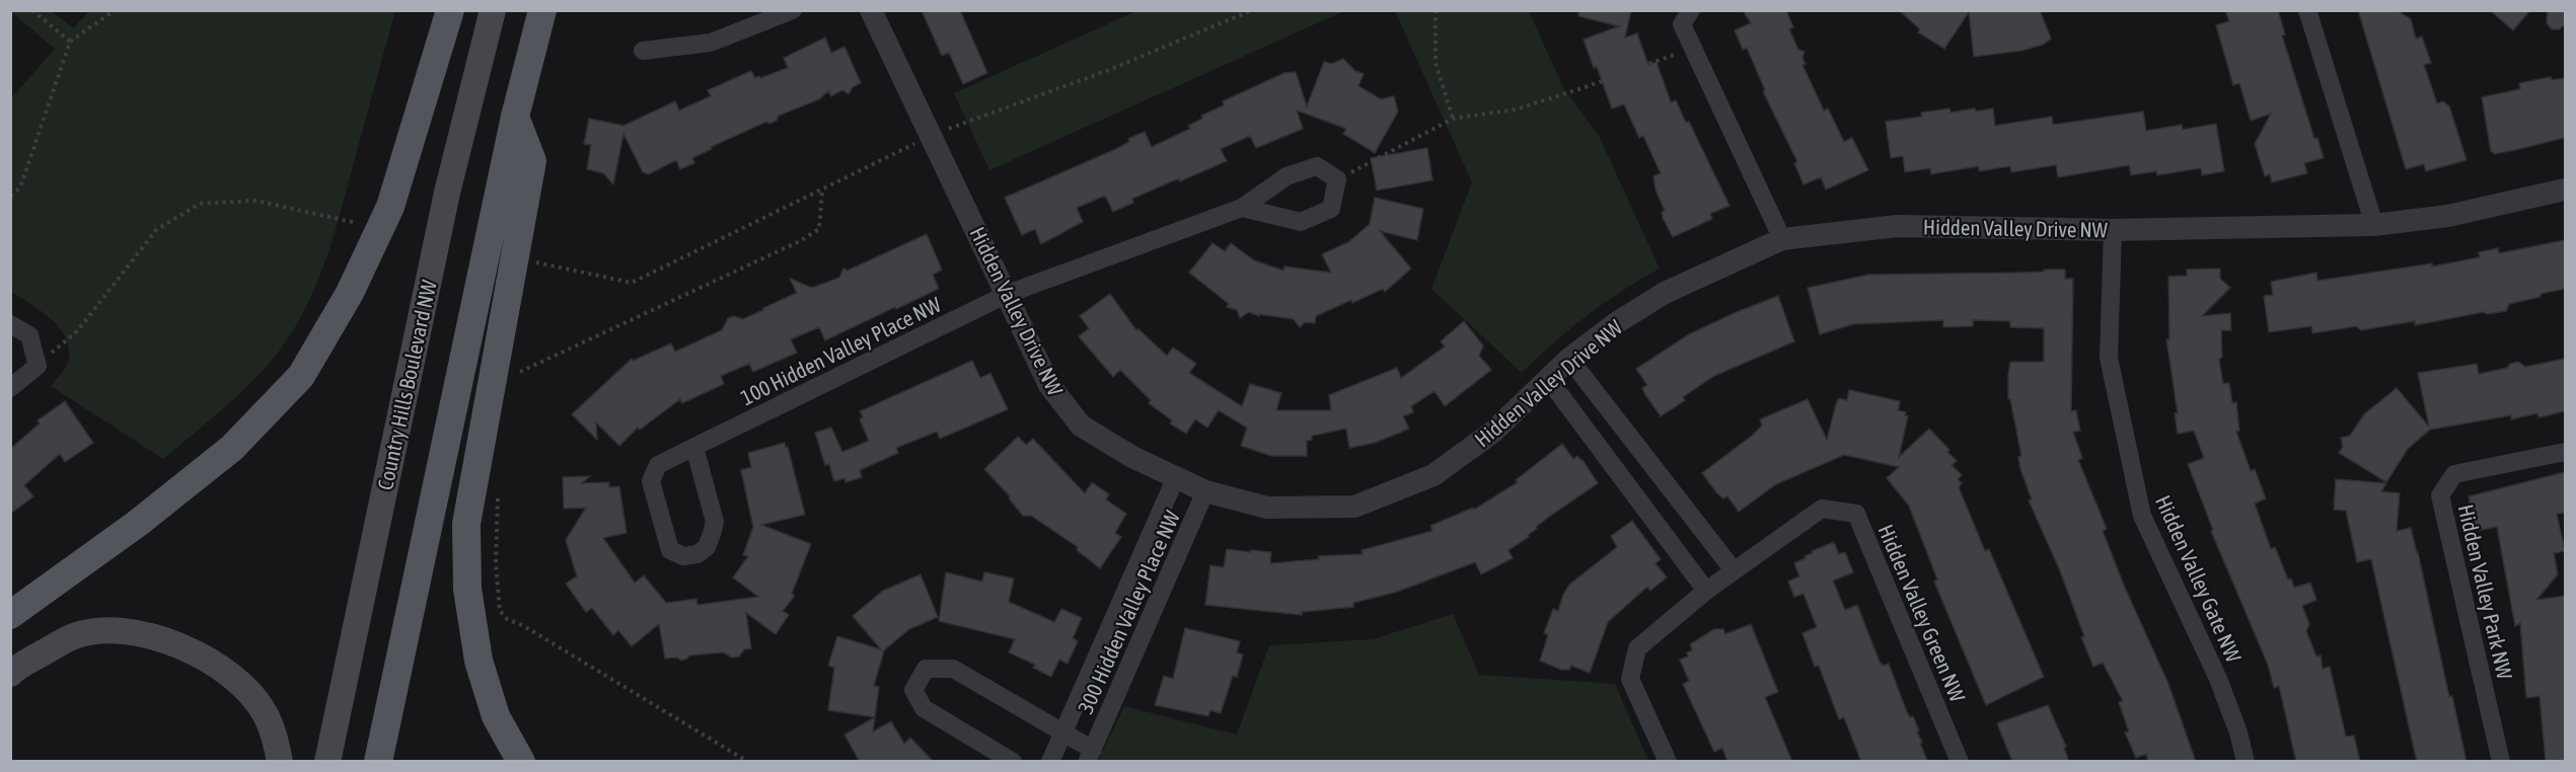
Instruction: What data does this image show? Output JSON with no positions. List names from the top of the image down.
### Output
{
  "streets": {
    "main road": ["Country Hills Boulevard NW"],
    "street": [
      "Hidden Valley Drive NW",
      "100 Hidden Valley Place NW",
      "Hidden Valley Gate NW",
      "Hidden Valley Park NW",
      "300 Hidden Valley Place NW",
      "Hidden Valley Green NW"
    ]
  },
  "crossings": [
    ["Hidden Valley Drive NW", "100 Hidden Valley Place NW"],
    ["Hidden Valley Drive NW", "Hidden Valley Gate NW"],
    ["Hidden Valley Drive NW", "300 Hidden Valley Place NW"]
  ]
}
